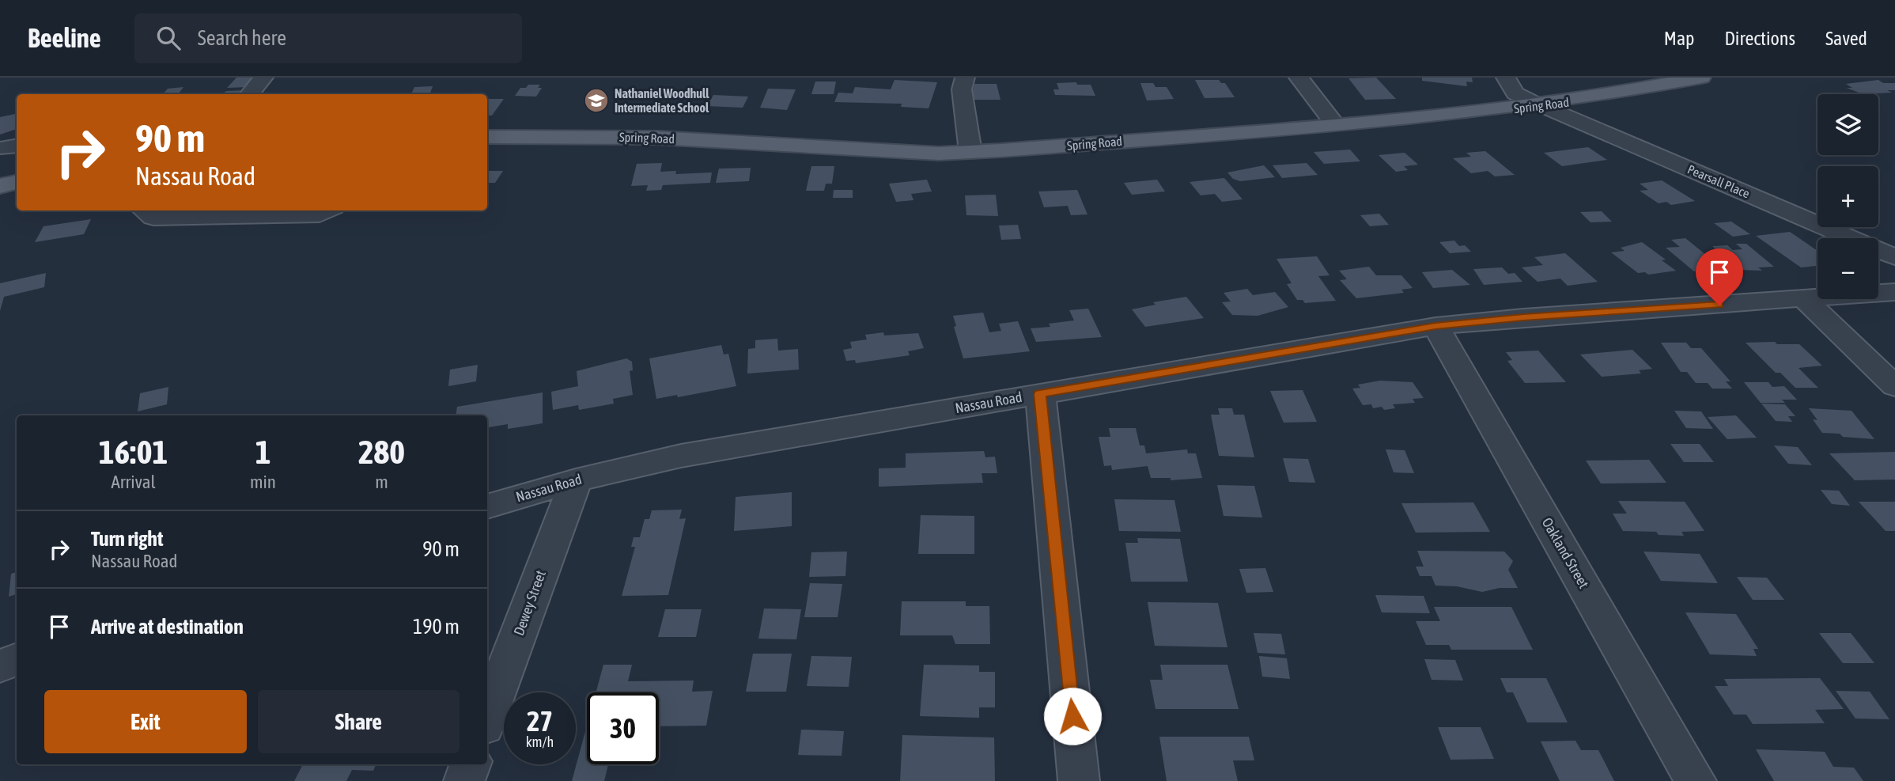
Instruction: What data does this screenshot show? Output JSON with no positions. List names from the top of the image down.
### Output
{
  "streets": {
    "main road": ["Spring Road"],
    "street": [
      "Pearsall Place",
      "Nassau Road",
      "Oakland Street",
      "Dewey Street"
    ]
  },
  "crossings": [
    ["Spring Road", "Pearsall Place"],
    ["Nassau Road", "Oakland Street"],
    ["Nassau Road", "Dewey Street"]
  ],
  "places": {
    "school or university": ["Nathaniel Woodhull Intermediate School"]
  },
  "page": {
    "header": "Beeline",
    "search": "Search here",
    "nav": ["Map", "Directions", "Saved"],
    "map_buttons": ["+", "−"],
    "turn": ["90 m", "Nassau Road"],
    "eta": [
      "16:01",
      "Arrival",
      "1",
      "min",
      "280",
      "m"
    ],
    "list": [
      {
        "name": "Turn right",
        "note": "Nassau Road",
        "value": "90 m"
      },
      {
        "name": "Arrive at destination",
        "value": "190 m"
      }
    ],
    "buttons": ["Exit", "Share"],
    "speed": "27 km/h",
    "limit": "30"
  }
}
